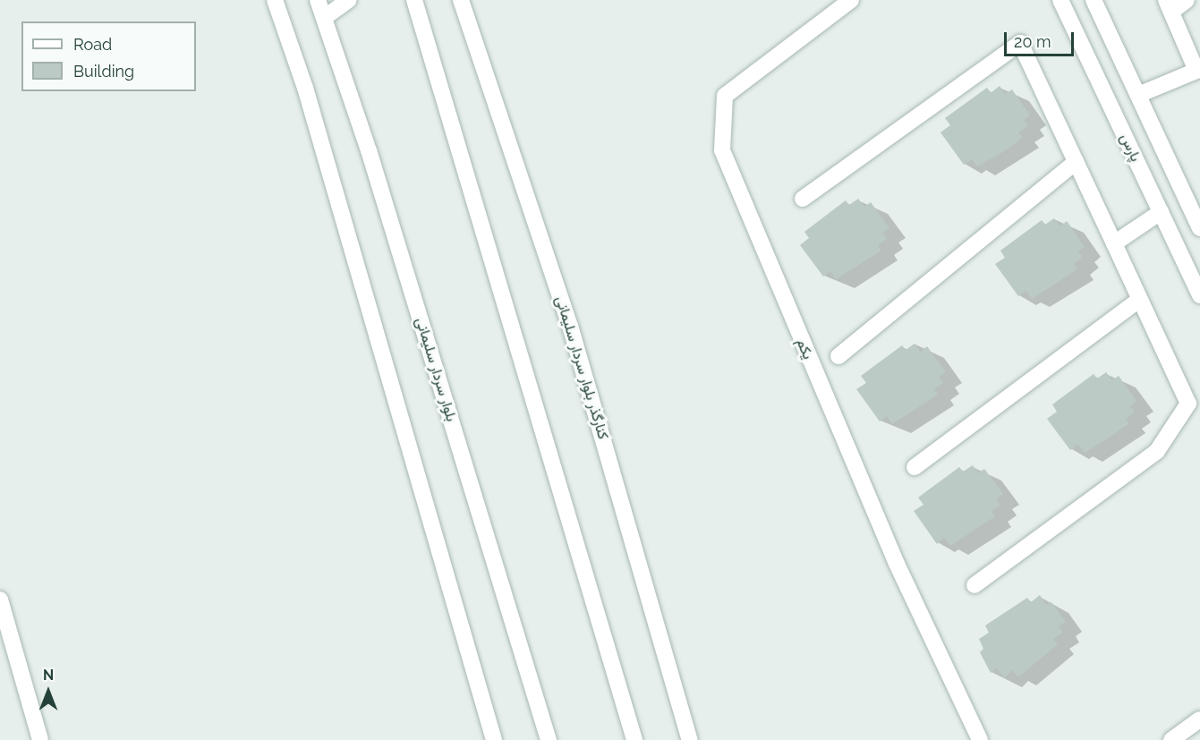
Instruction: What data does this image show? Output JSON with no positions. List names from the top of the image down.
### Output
{
  "streets": {
    "street": [
      "پارس",
      "یکم",
      "کنارگذر بلوار سردار سلیمانی",
      "بلوار سردار سلیمانی"
    ]
  },
  "legend": ["Road", "Building"],
  "scale_bar": "20 m",
  "north": "top"
}
